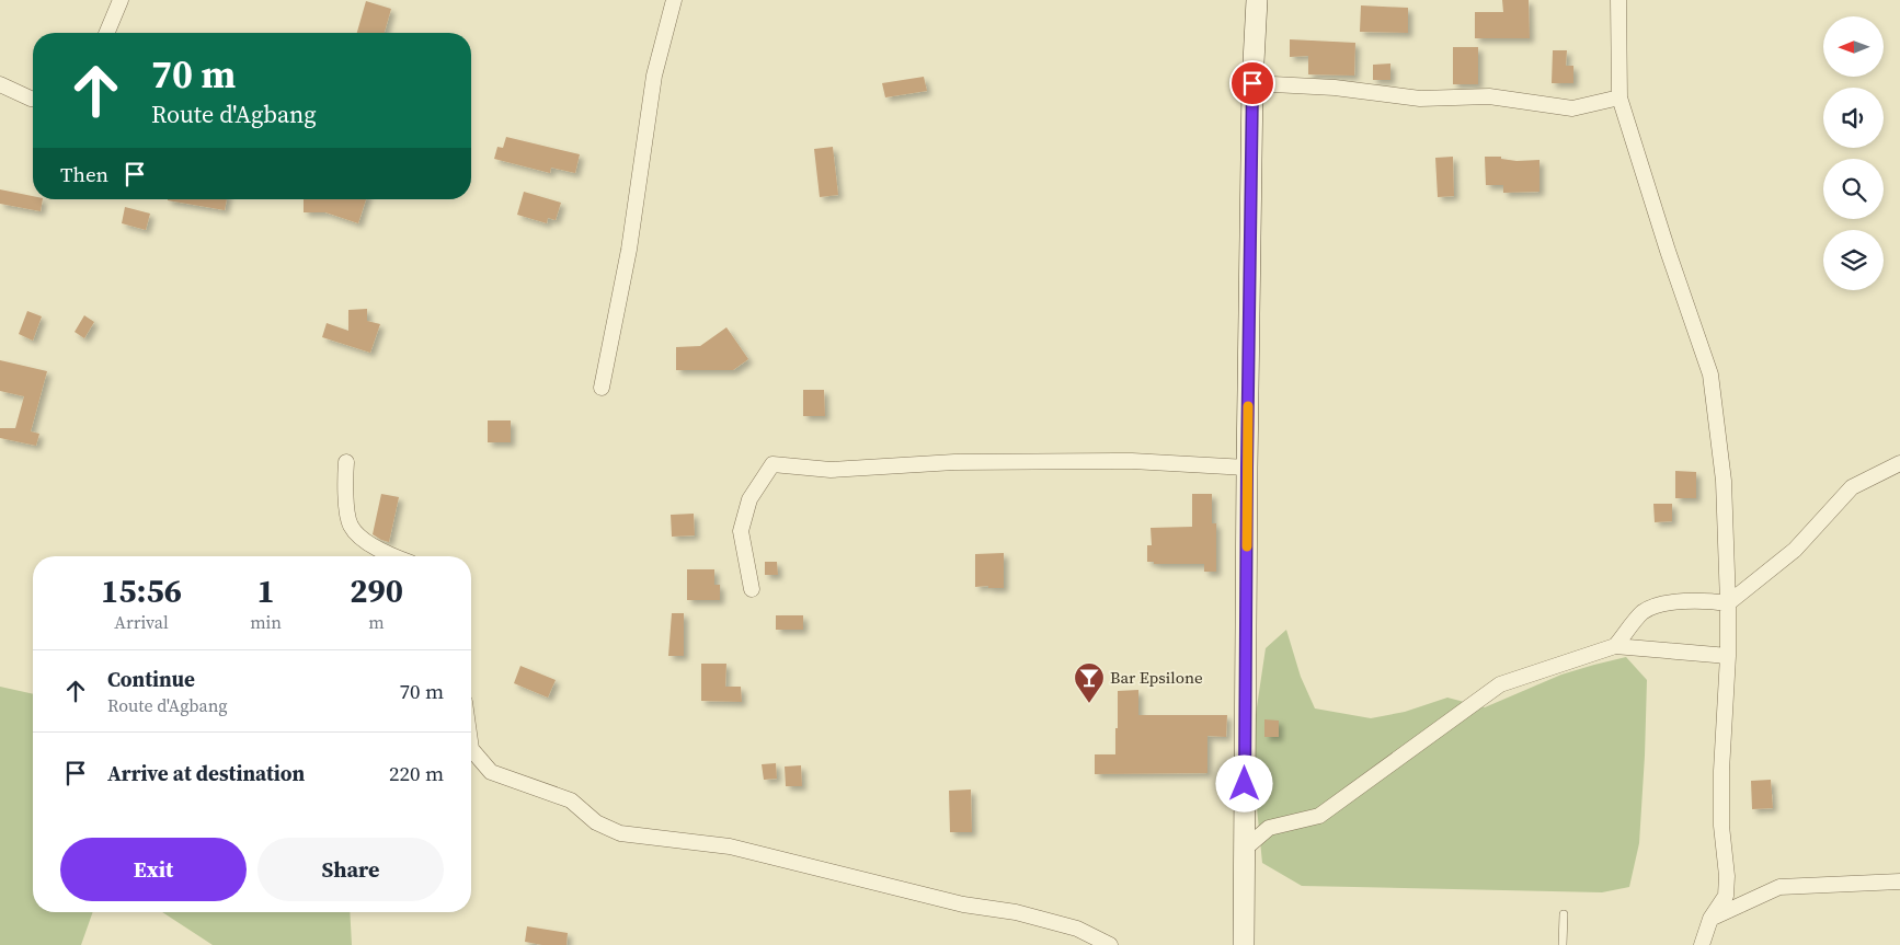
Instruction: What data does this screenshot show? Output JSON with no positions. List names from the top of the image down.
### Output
{
  "places": {
    "bar": ["Bar Epsilone"]
  },
  "north": "left",
  "page": {
    "turn": ["70 m", "Route d'Agbang"],
    "then": "Then",
    "eta": [
      "15:56",
      "Arrival",
      "1",
      "min",
      "290",
      "m"
    ],
    "list": [
      {
        "name": "Continue",
        "note": "Route d'Agbang",
        "value": "70 m"
      },
      {
        "name": "Arrive at destination",
        "value": "220 m"
      }
    ],
    "buttons": ["Exit", "Share"]
  }
}
